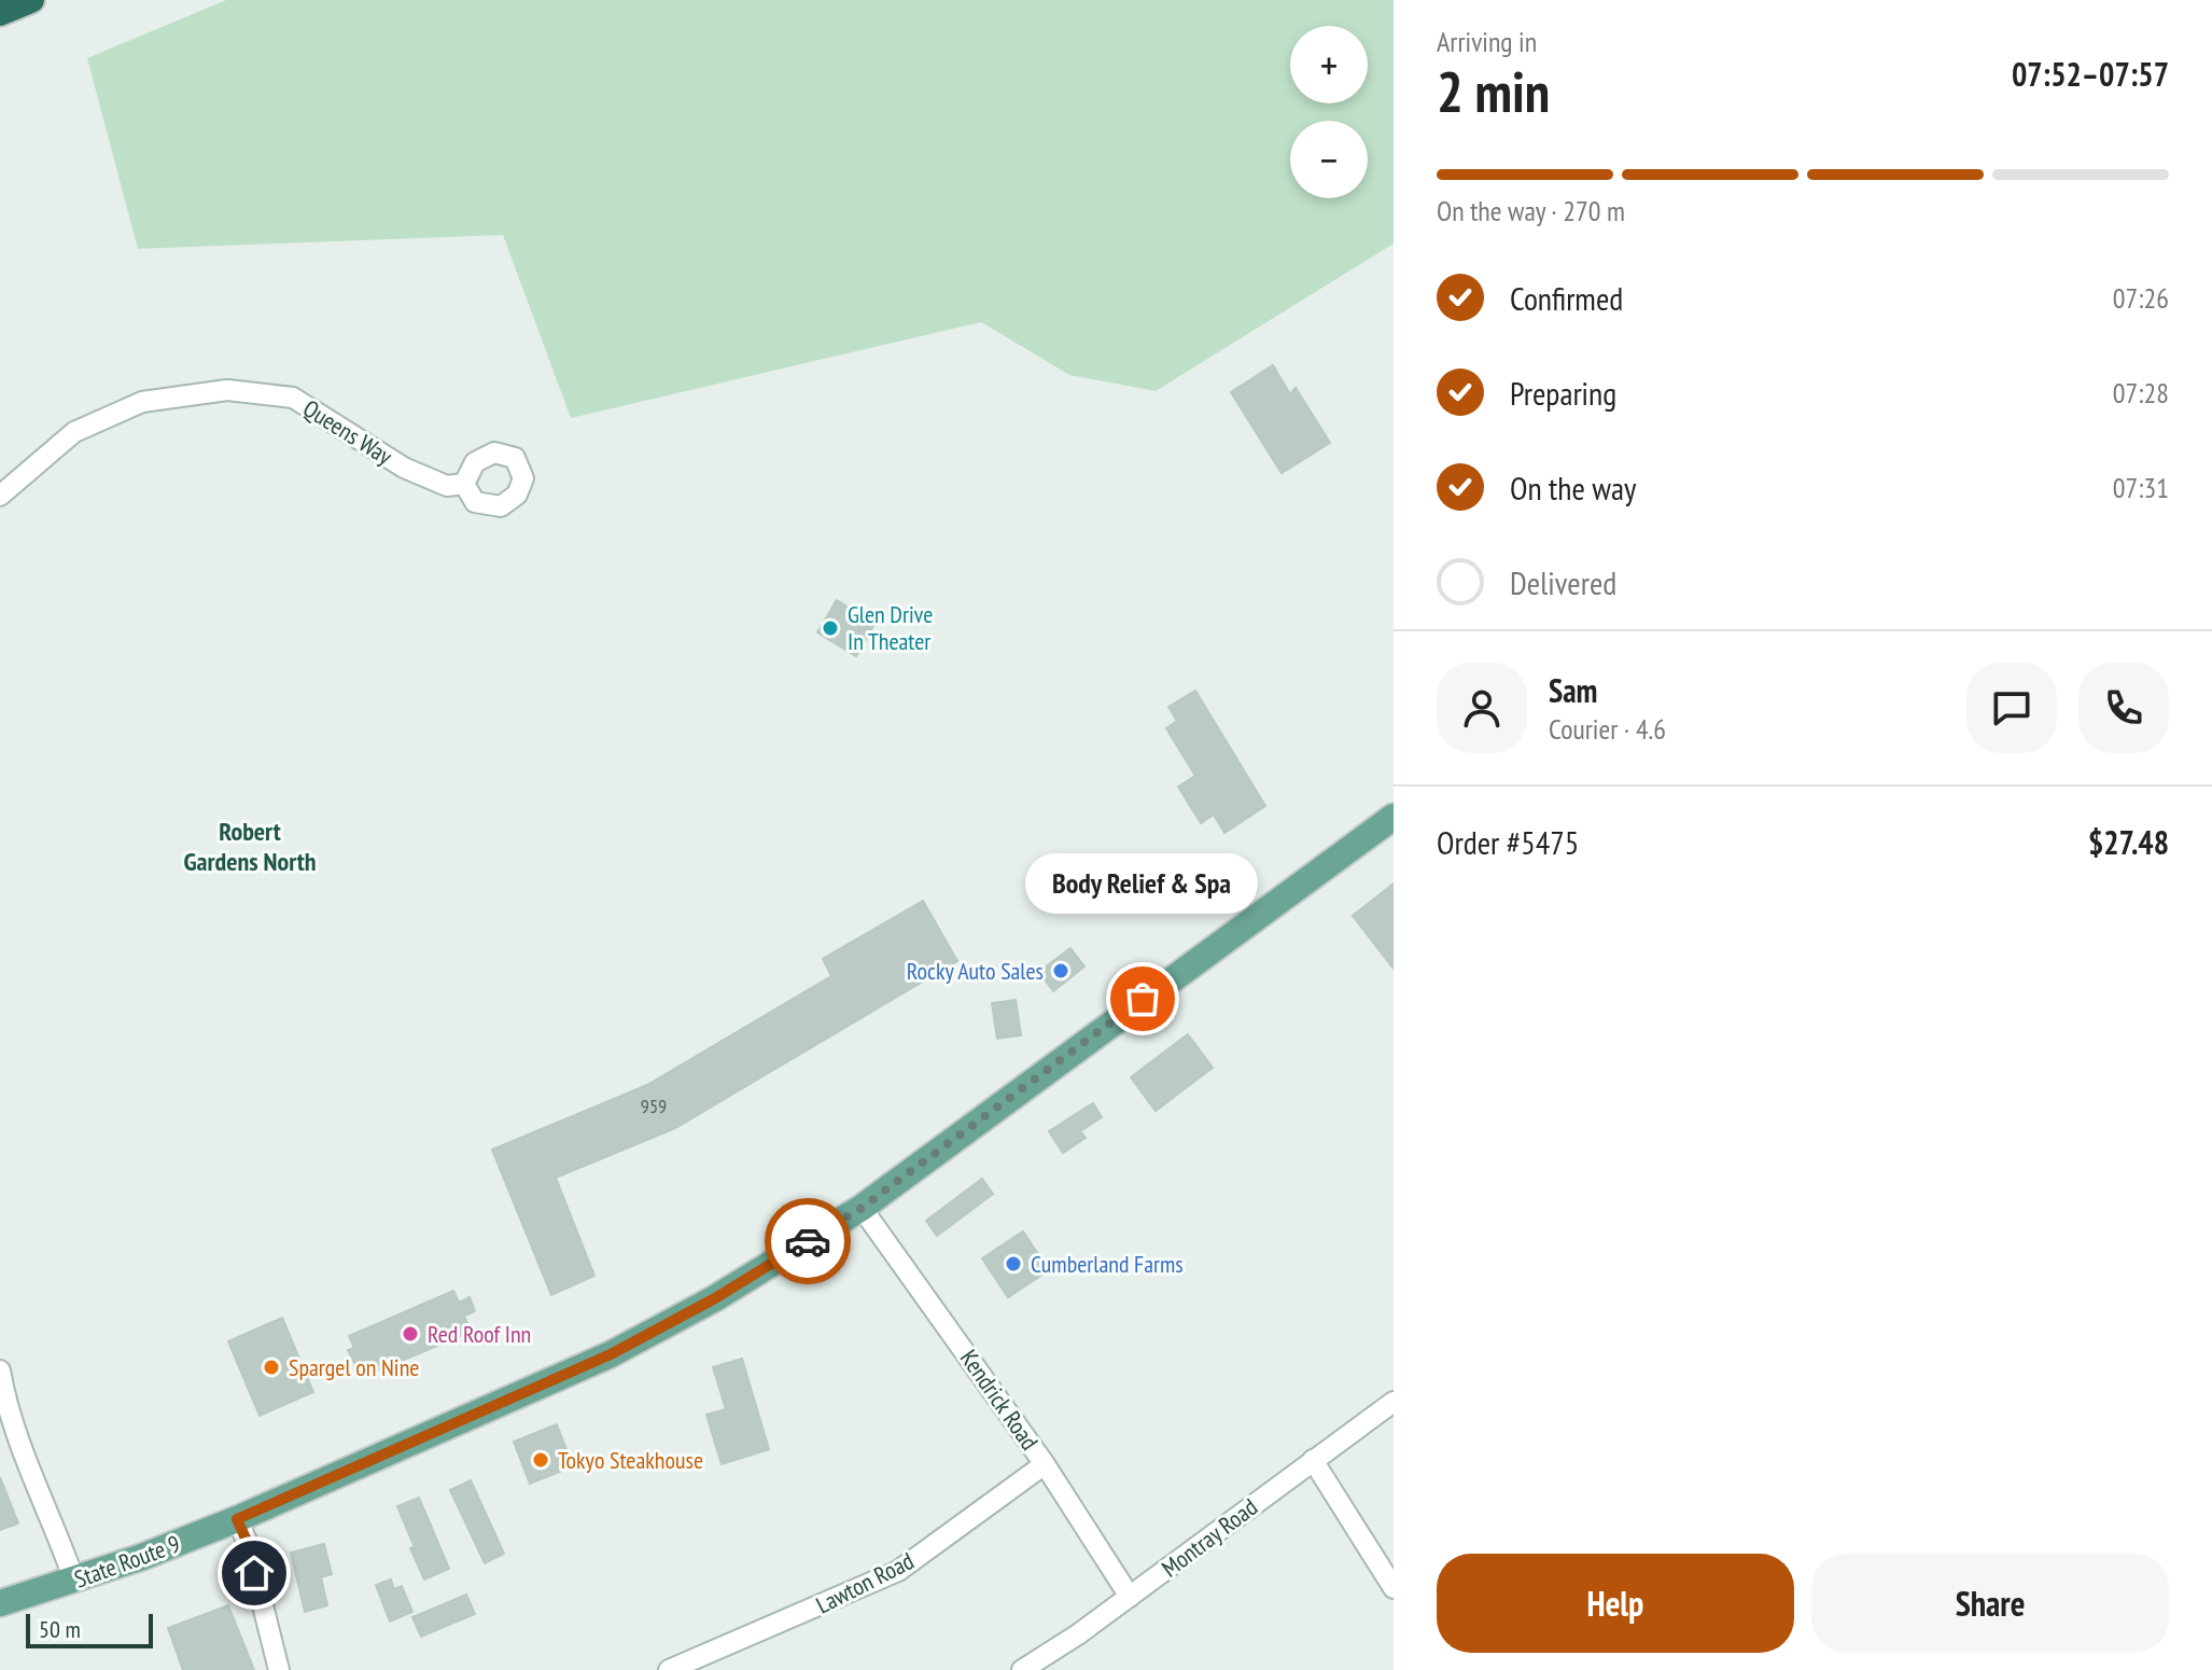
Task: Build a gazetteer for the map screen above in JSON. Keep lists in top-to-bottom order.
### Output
{
  "streets": {
    "main road": ["State Route 9"],
    "street": [
      "Queens Way",
      "Kendrick Road",
      "Montray Road",
      "Lawton Road"
    ]
  },
  "crossings": [
    ["Kendrick Road", "Montray Road"],
    ["Kendrick Road", "State Route 9"],
    ["Kendrick Road", "Lawton Road"]
  ],
  "districts": ["Robert Gardens North"],
  "places": [
    "Glen Drive In Theater",
    "Rocky Auto Sales",
    "Body Relief & Spa",
    "Cumberland Farms",
    "Red Roof Inn",
    "Spargel on Nine",
    "Tokyo Steakhouse"
  ],
  "house_numbers": ["959"],
  "scale_bar": "50 m",
  "page": {
    "heading": ["2 min", "Arriving in", "07:52–07:57"],
    "panel": [
      "Sam",
      "Courier · 4.6",
      "Order #5475",
      "$27.48"
    ],
    "map_buttons": ["+", "−"],
    "bar": "On the way · 270 m",
    "list": [
      ["Confirmed", "07:26"],
      ["Preparing", "07:28"],
      ["On the way", "07:31"],
      "Delivered"
    ],
    "bubble": "Body Relief & Spa",
    "buttons": ["Help", "Share"],
    "scale": "50 m"
  }
}
